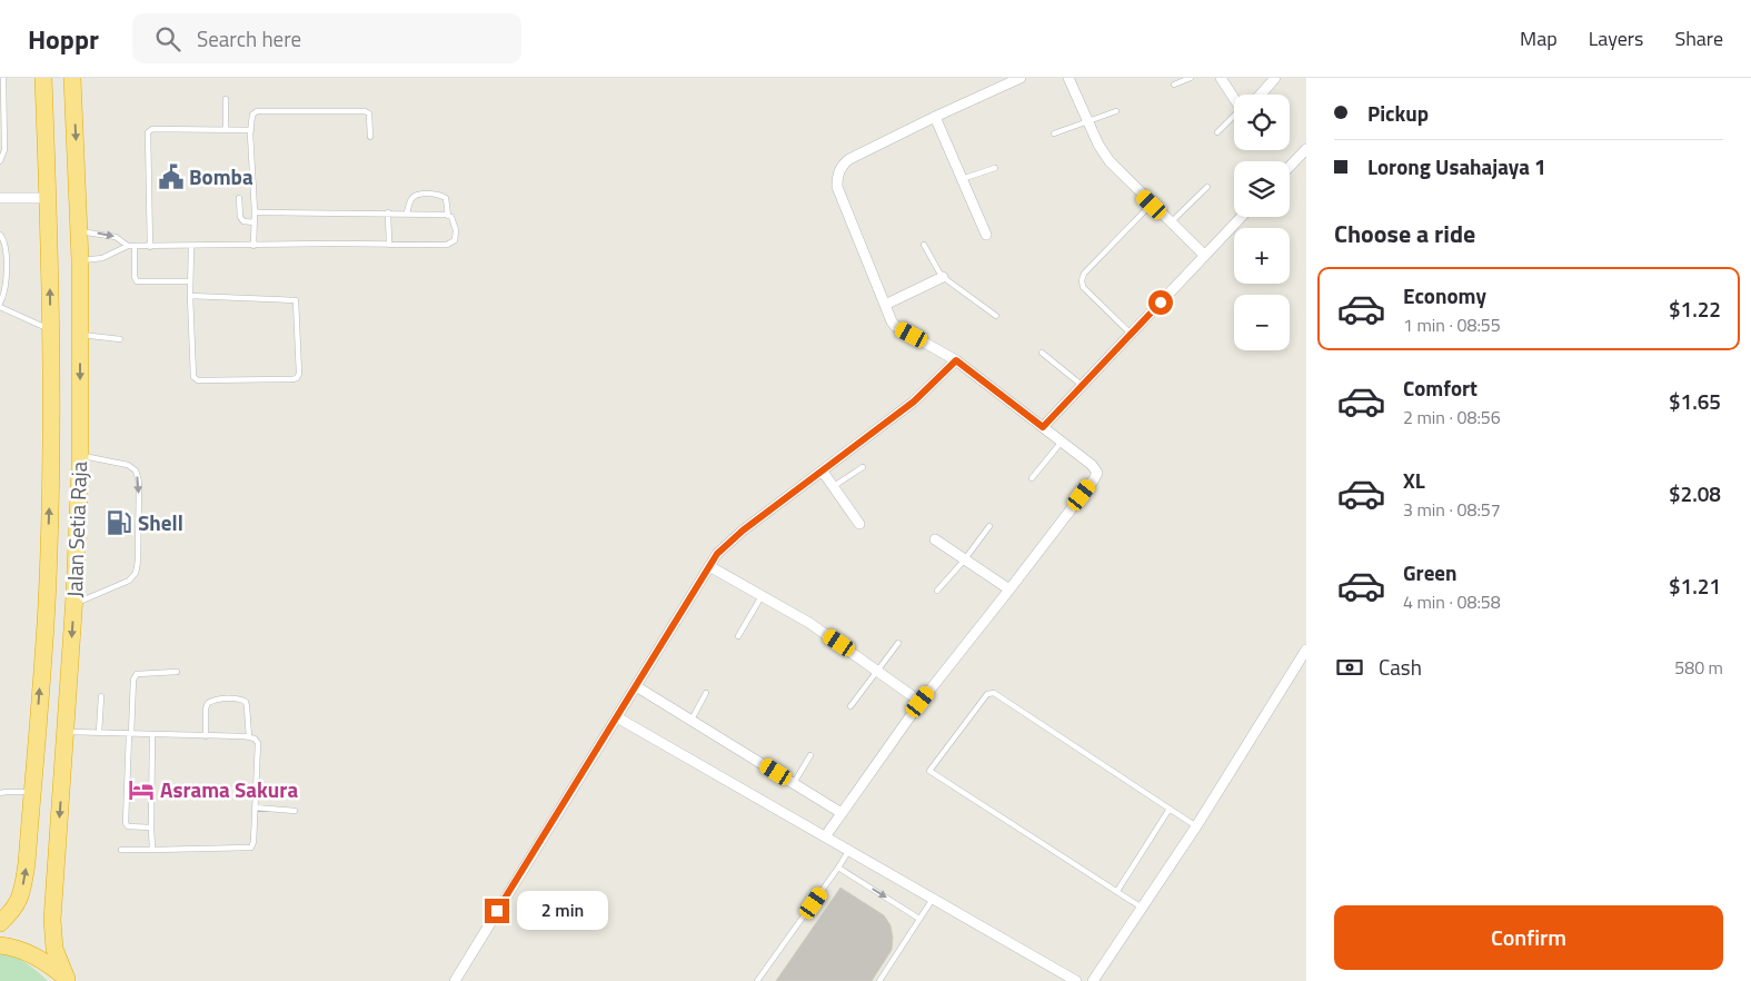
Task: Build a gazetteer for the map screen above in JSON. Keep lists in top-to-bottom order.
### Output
{
  "streets": {
    "highway": ["Jalan Setia Raja"]
  },
  "places": {
    "public building": ["Bomba"],
    "fuel station": ["Shell"],
    "hotel": ["Asrama Sakura"]
  },
  "page": {
    "header": "Hoppr",
    "search": "Search here",
    "nav": ["Map", "Layers", "Share"],
    "banner": ["Pickup", "Lorong Usahajaya 1"],
    "map_buttons": ["+", "−"],
    "heading": "Choose a ride",
    "list": [
      {
        "name": "Economy",
        "note": "1 min · 08:55",
        "value": "$1.22"
      },
      {
        "name": "Comfort",
        "note": "2 min · 08:56",
        "value": "$1.65"
      },
      {
        "name": "XL",
        "note": "3 min · 08:57",
        "value": "$2.08"
      },
      {
        "name": "Green",
        "note": "4 min · 08:58",
        "value": "$1.21"
      }
    ],
    "pay": ["Cash", "580 m"],
    "bubble": "2 min",
    "buttons": "Confirm"
  }
}
